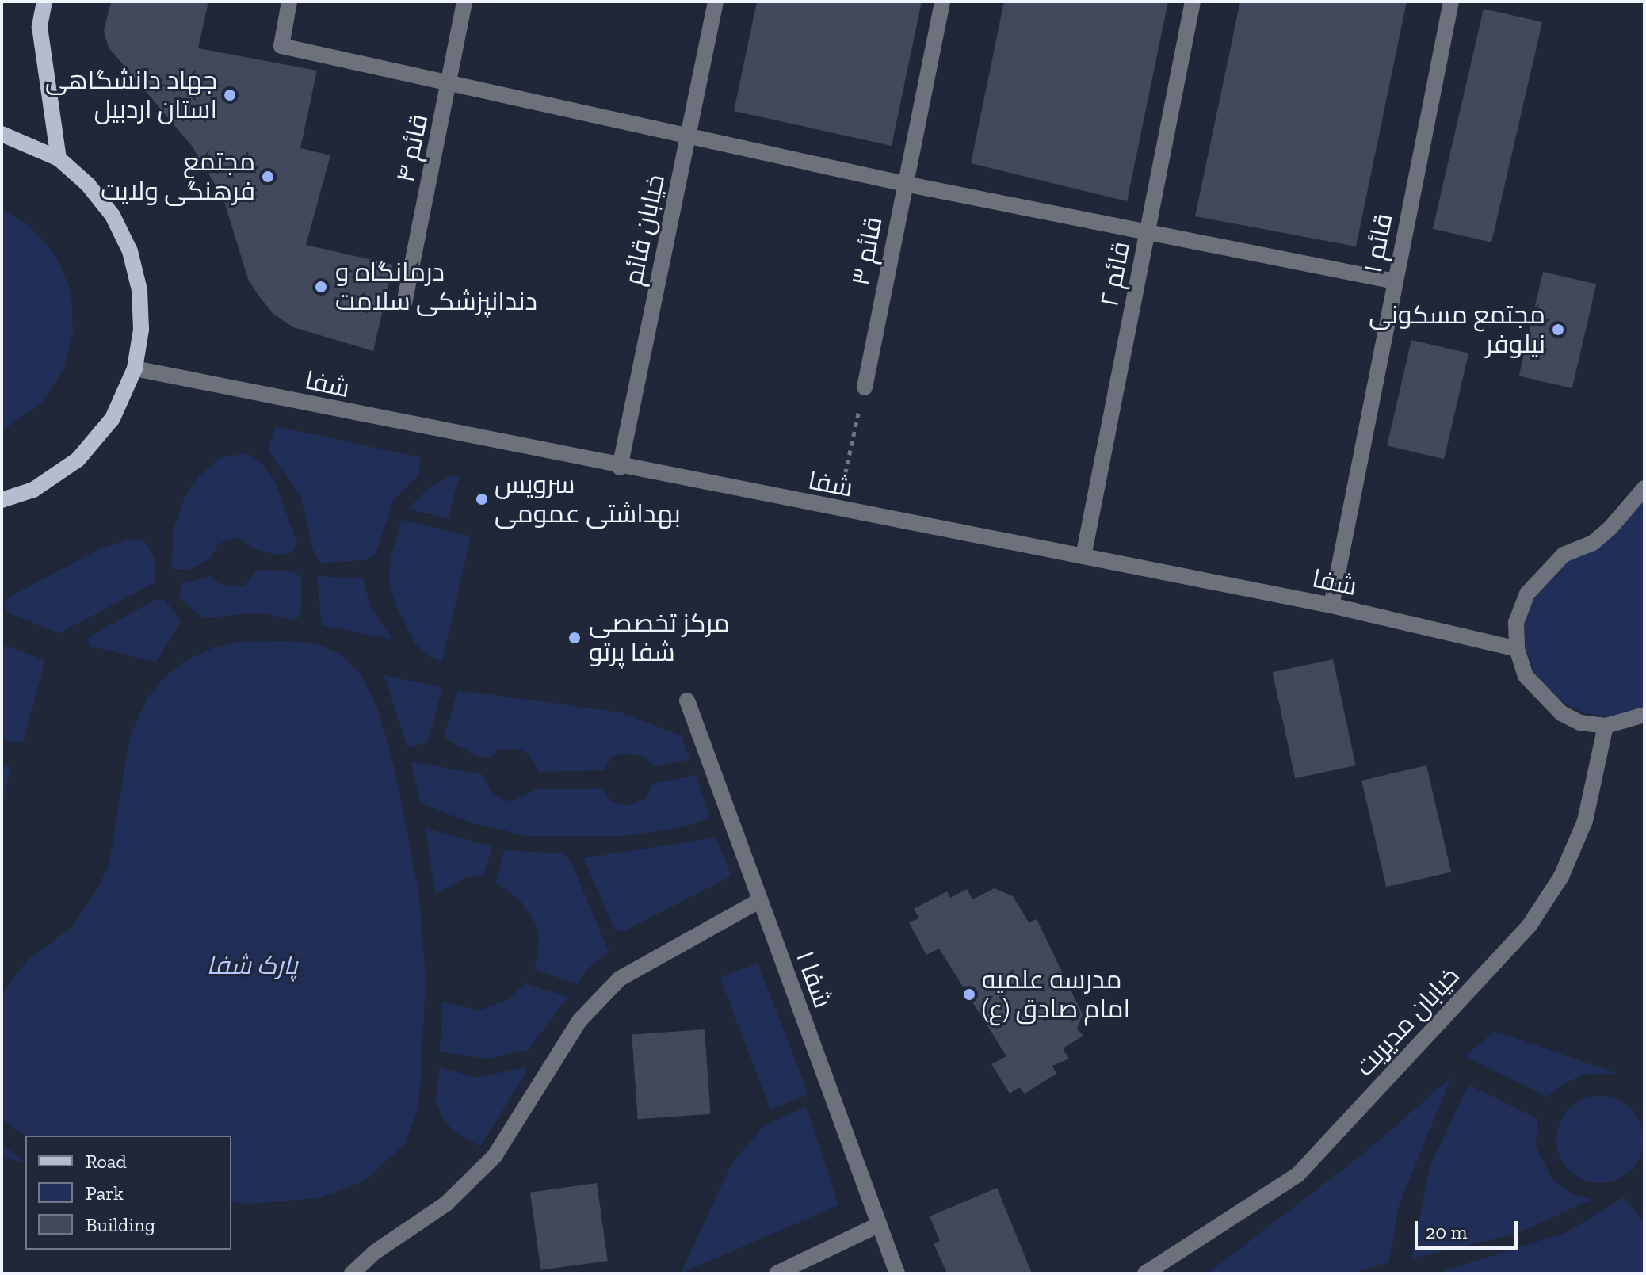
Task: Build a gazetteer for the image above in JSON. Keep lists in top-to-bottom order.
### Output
{
  "streets": {
    "street": [
      "قائم ۴",
      "خیابان قائم",
      "قائم ۱",
      "قائم ۳",
      "قائم ۲",
      "شفا",
      "شفا ۱",
      "خیابان مدیریت"
    ]
  },
  "crossings": [
    ["خیابان قائم", "شفا"],
    ["قائم ۱", "شفا"],
    ["قائم ۲", "شفا"]
  ],
  "parks": ["پارک شفا"],
  "places": [
    "جهاد دانشگاهی استان اردبیل",
    "مجتمع فرهنگی ولایت",
    "درمانگاه و دندانپزشکی سلامت",
    "مجتمع مسکونی نیلوفر",
    "سرویس بهداشتی عمومی",
    "مرکز تخصصی شفا پرتو",
    "مدرسه علمیه امام صادق (ع)"
  ],
  "legend": ["Road", "Park", "Building"],
  "scale_bar": "20 m"
}
